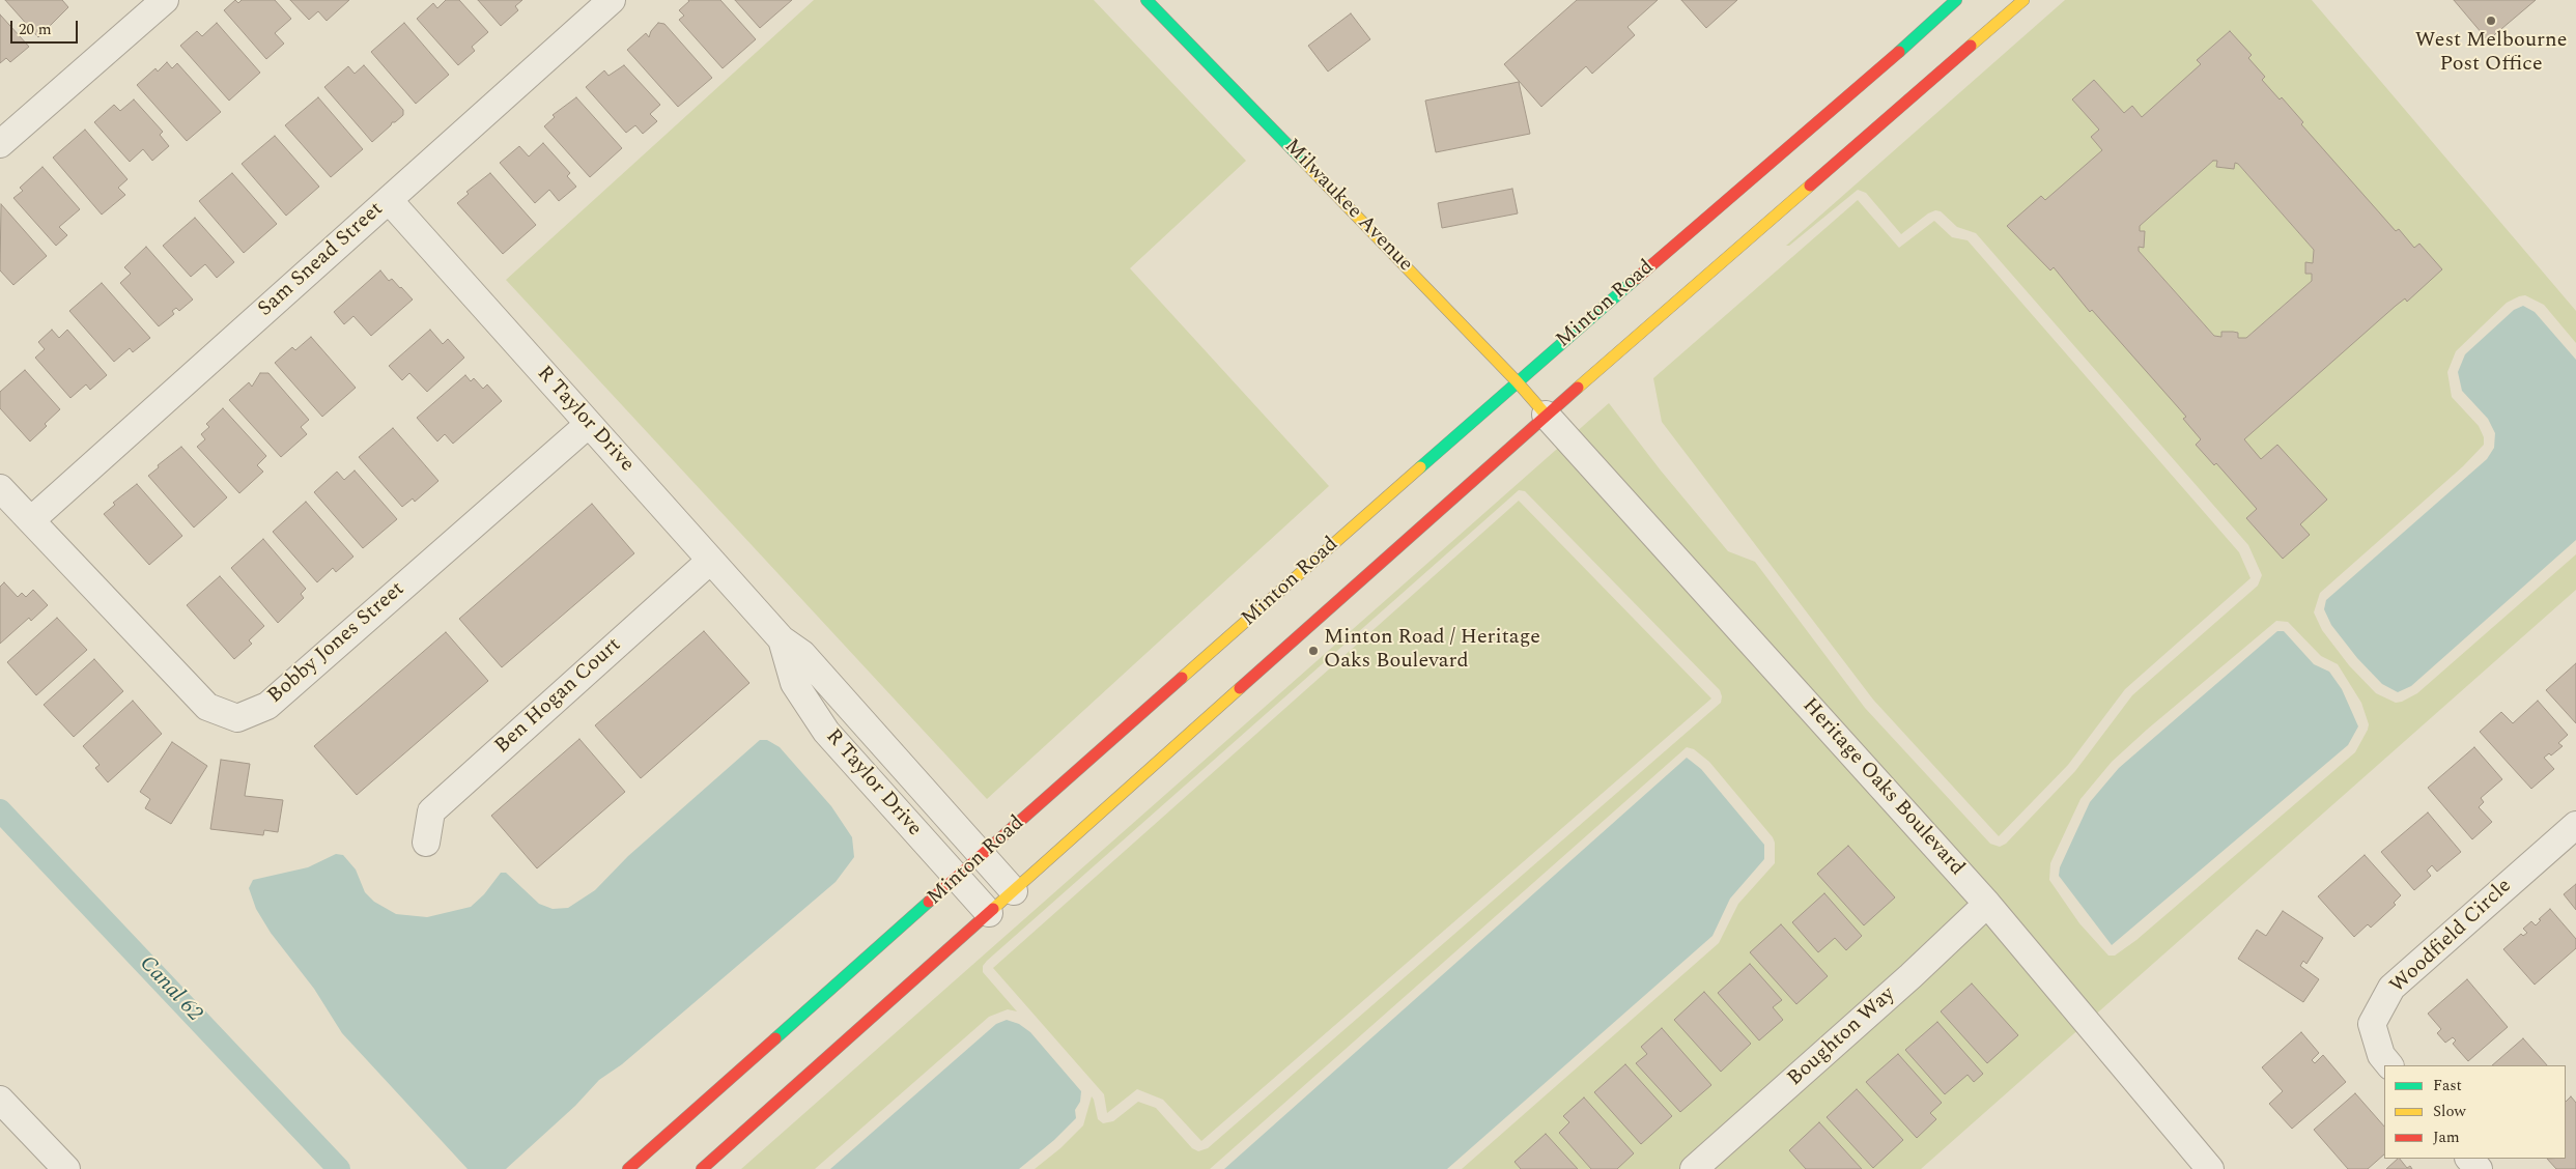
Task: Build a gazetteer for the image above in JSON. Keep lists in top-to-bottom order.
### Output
{
  "streets": {
    "main road": ["Milwaukee Avenue", "Minton Road"],
    "street": [
      "Sam Snead Street",
      "R Taylor Drive",
      "Bobby Jones Street",
      "Ben Hogan Court",
      "Heritage Oaks Boulevard",
      "Woodfield Circle",
      "Boughton Way"
    ]
  },
  "crossings": [
    ["Milwaukee Avenue", "Minton Road"],
    ["Milwaukee Avenue", "Heritage Oaks Boulevard"],
    ["Sam Snead Street", "R Taylor Drive"],
    ["Sam Snead Street", "Bobby Jones Street"],
    ["Minton Road", "R Taylor Drive"],
    ["R Taylor Drive", "Bobby Jones Street"],
    ["R Taylor Drive", "Ben Hogan Court"],
    ["Heritage Oaks Boulevard", "Boughton Way"]
  ],
  "water": ["Canal 62"],
  "places": ["West Melbourne Post Office", "Minton Road / Heritage Oaks Boulevard"],
  "legend": ["Fast", "Slow", "Jam"],
  "scale_bar": "20 m"
}
